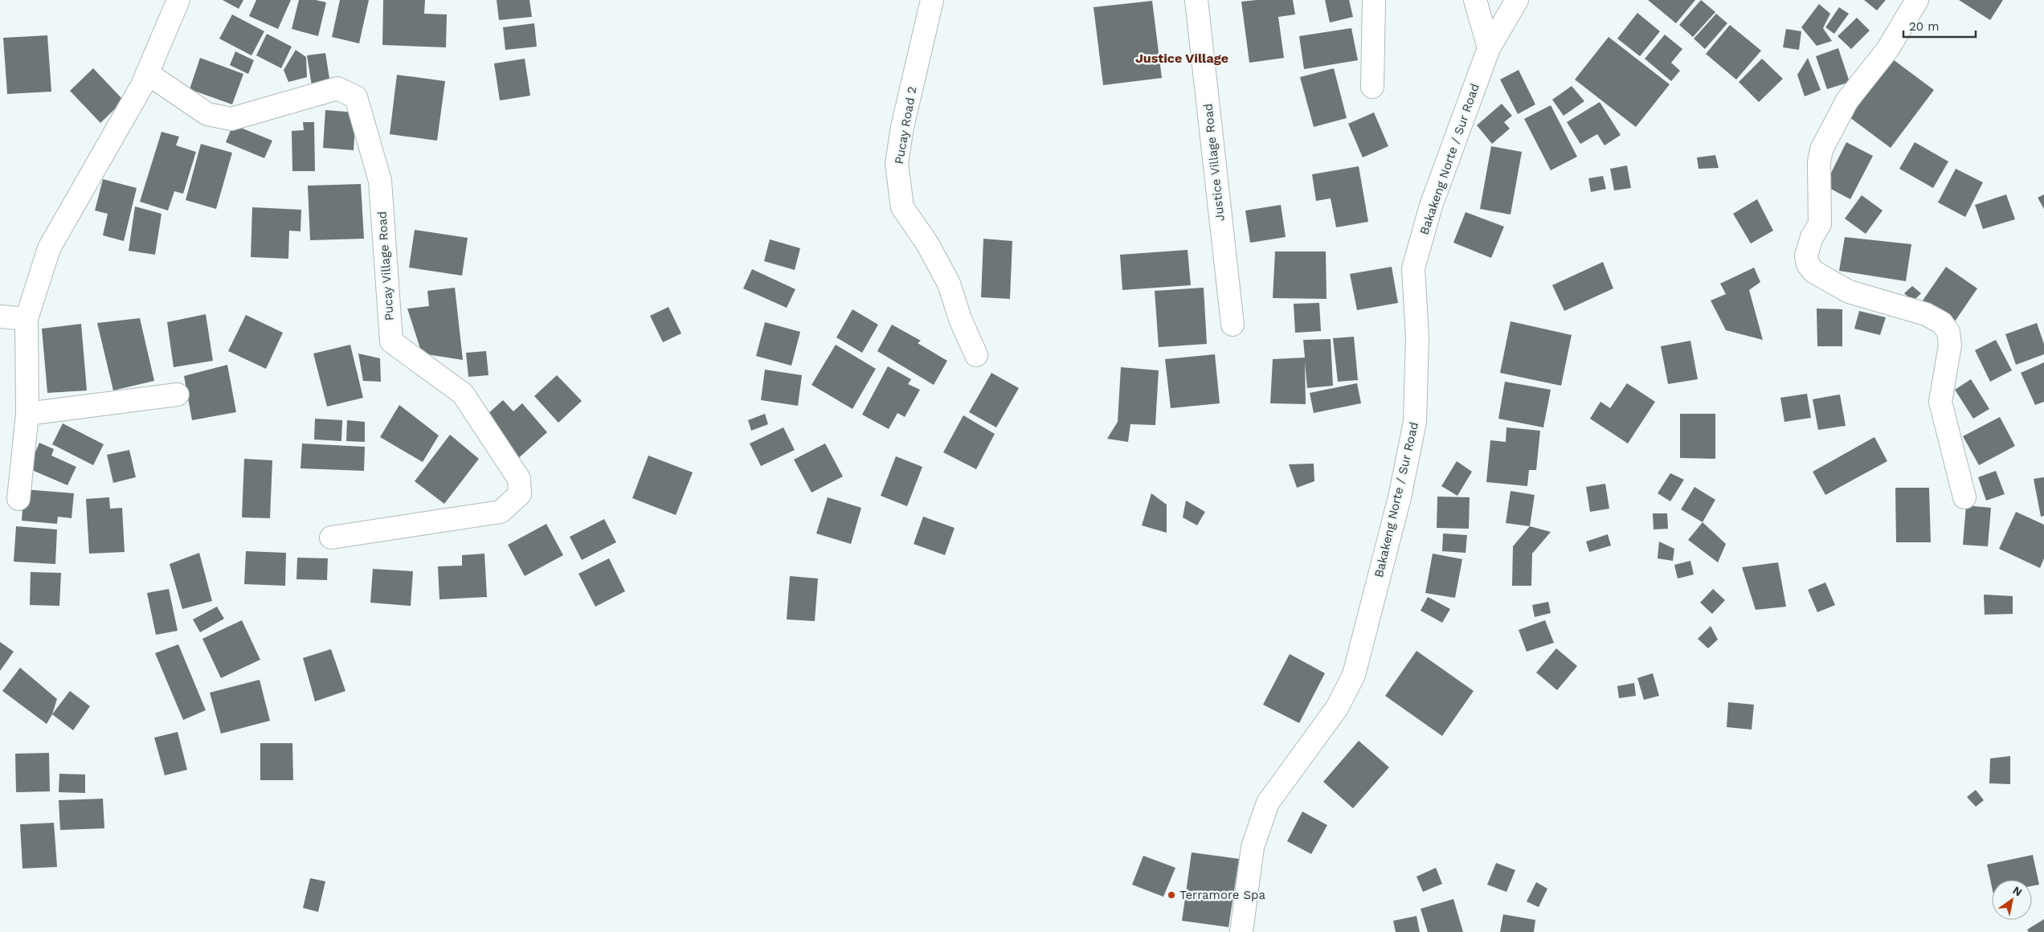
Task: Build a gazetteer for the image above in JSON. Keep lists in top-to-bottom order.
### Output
{
  "streets": {
    "street": [
      "Pucay Road 2",
      "Bakakeng Norte / Sur Road",
      "Justice Village Road",
      "Pucay Village Road"
    ]
  },
  "districts": ["Justice Village"],
  "places": ["Terramore Spa"],
  "scale_bar": "20 m",
  "north": "top right"
}
